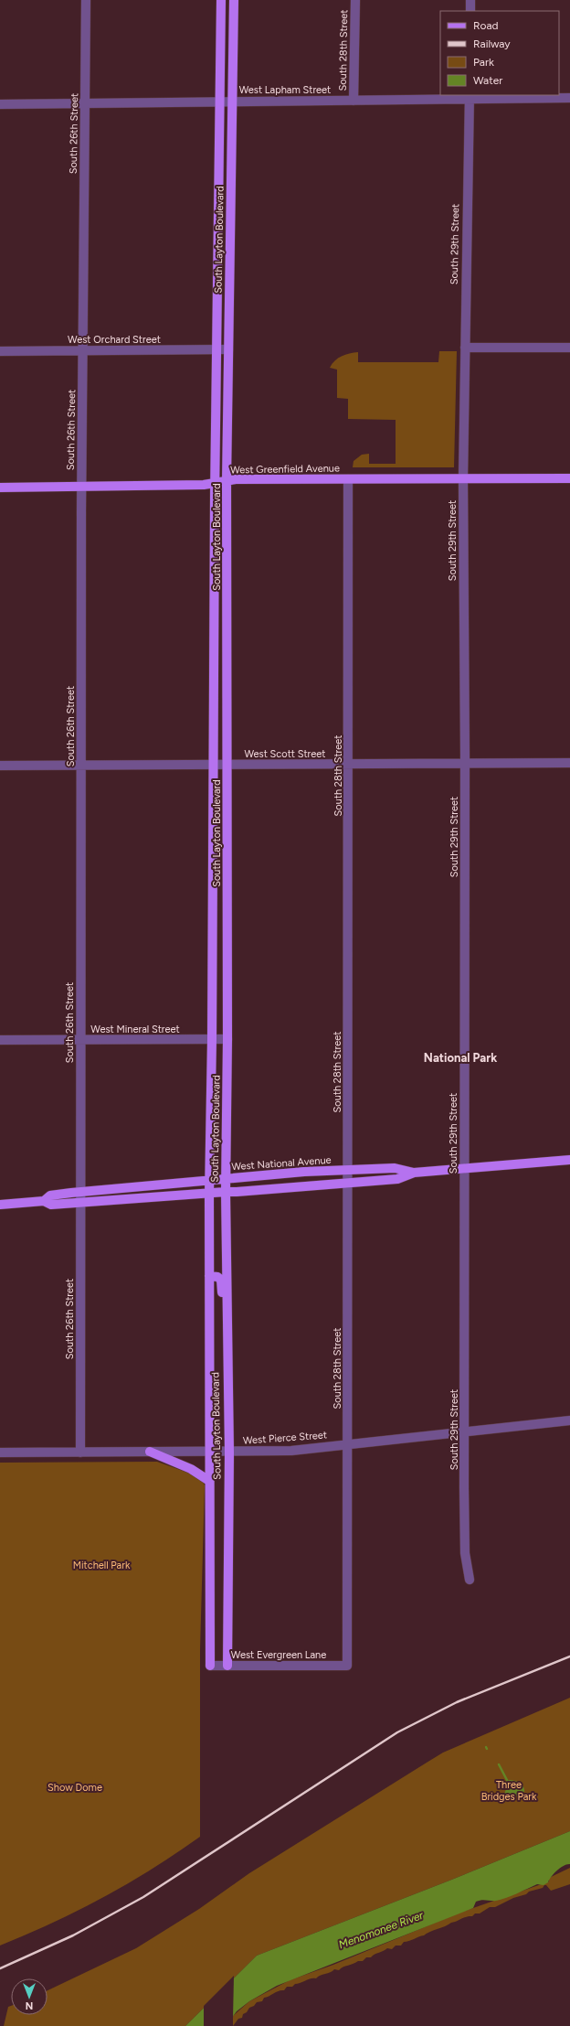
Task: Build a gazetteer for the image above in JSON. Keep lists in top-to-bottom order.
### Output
{
  "streets": {
    "main road": ["South Layton Boulevard", "West Greenfield Avenue", "West National Avenue"],
    "street": [
      "South 28th Street",
      "West Lapham Street",
      "South 26th Street",
      "South 29th Street",
      "West Orchard Street",
      "West Scott Street",
      "West Mineral Street",
      "West Pierce Street",
      "West Evergreen Lane"
    ]
  },
  "crossings": [
    ["South 28th Street", "West Lapham Street"],
    ["South 28th Street", "West Greenfield Avenue"],
    ["South 28th Street", "West Scott Street"],
    ["South 28th Street", "West National Avenue"],
    ["South 28th Street", "West Pierce Street"],
    ["South 28th Street", "West Evergreen Lane"],
    ["West Lapham Street", "South 26th Street"],
    ["West Lapham Street", "South Layton Boulevard"],
    ["West Lapham Street", "South 29th Street"],
    ["South 26th Street", "West Orchard Street"],
    ["South 26th Street", "West Greenfield Avenue"],
    ["South 26th Street", "West Scott Street"],
    ["South 26th Street", "West Mineral Street"],
    ["South 26th Street", "West National Avenue"],
    ["South 26th Street", "West Pierce Street"],
    ["South Layton Boulevard", "West Orchard Street"],
    ["South Layton Boulevard", "West Greenfield Avenue"],
    ["South Layton Boulevard", "West Scott Street"],
    ["South Layton Boulevard", "West Mineral Street"],
    ["South Layton Boulevard", "West National Avenue"],
    ["South Layton Boulevard", "West Pierce Street"],
    ["South Layton Boulevard", "West Evergreen Lane"],
    ["South 29th Street", "West Greenfield Avenue"],
    ["South 29th Street", "West Scott Street"],
    ["South 29th Street", "West National Avenue"],
    ["South 29th Street", "West Pierce Street"]
  ],
  "districts": ["National Park"],
  "water": ["Menomonee River"],
  "parks": ["Mitchell Park", "Three Bridges Park", "Show Dome"],
  "legend": [
    "Road",
    "Railway",
    "Park",
    "Water"
  ],
  "north": "bottom"
}
